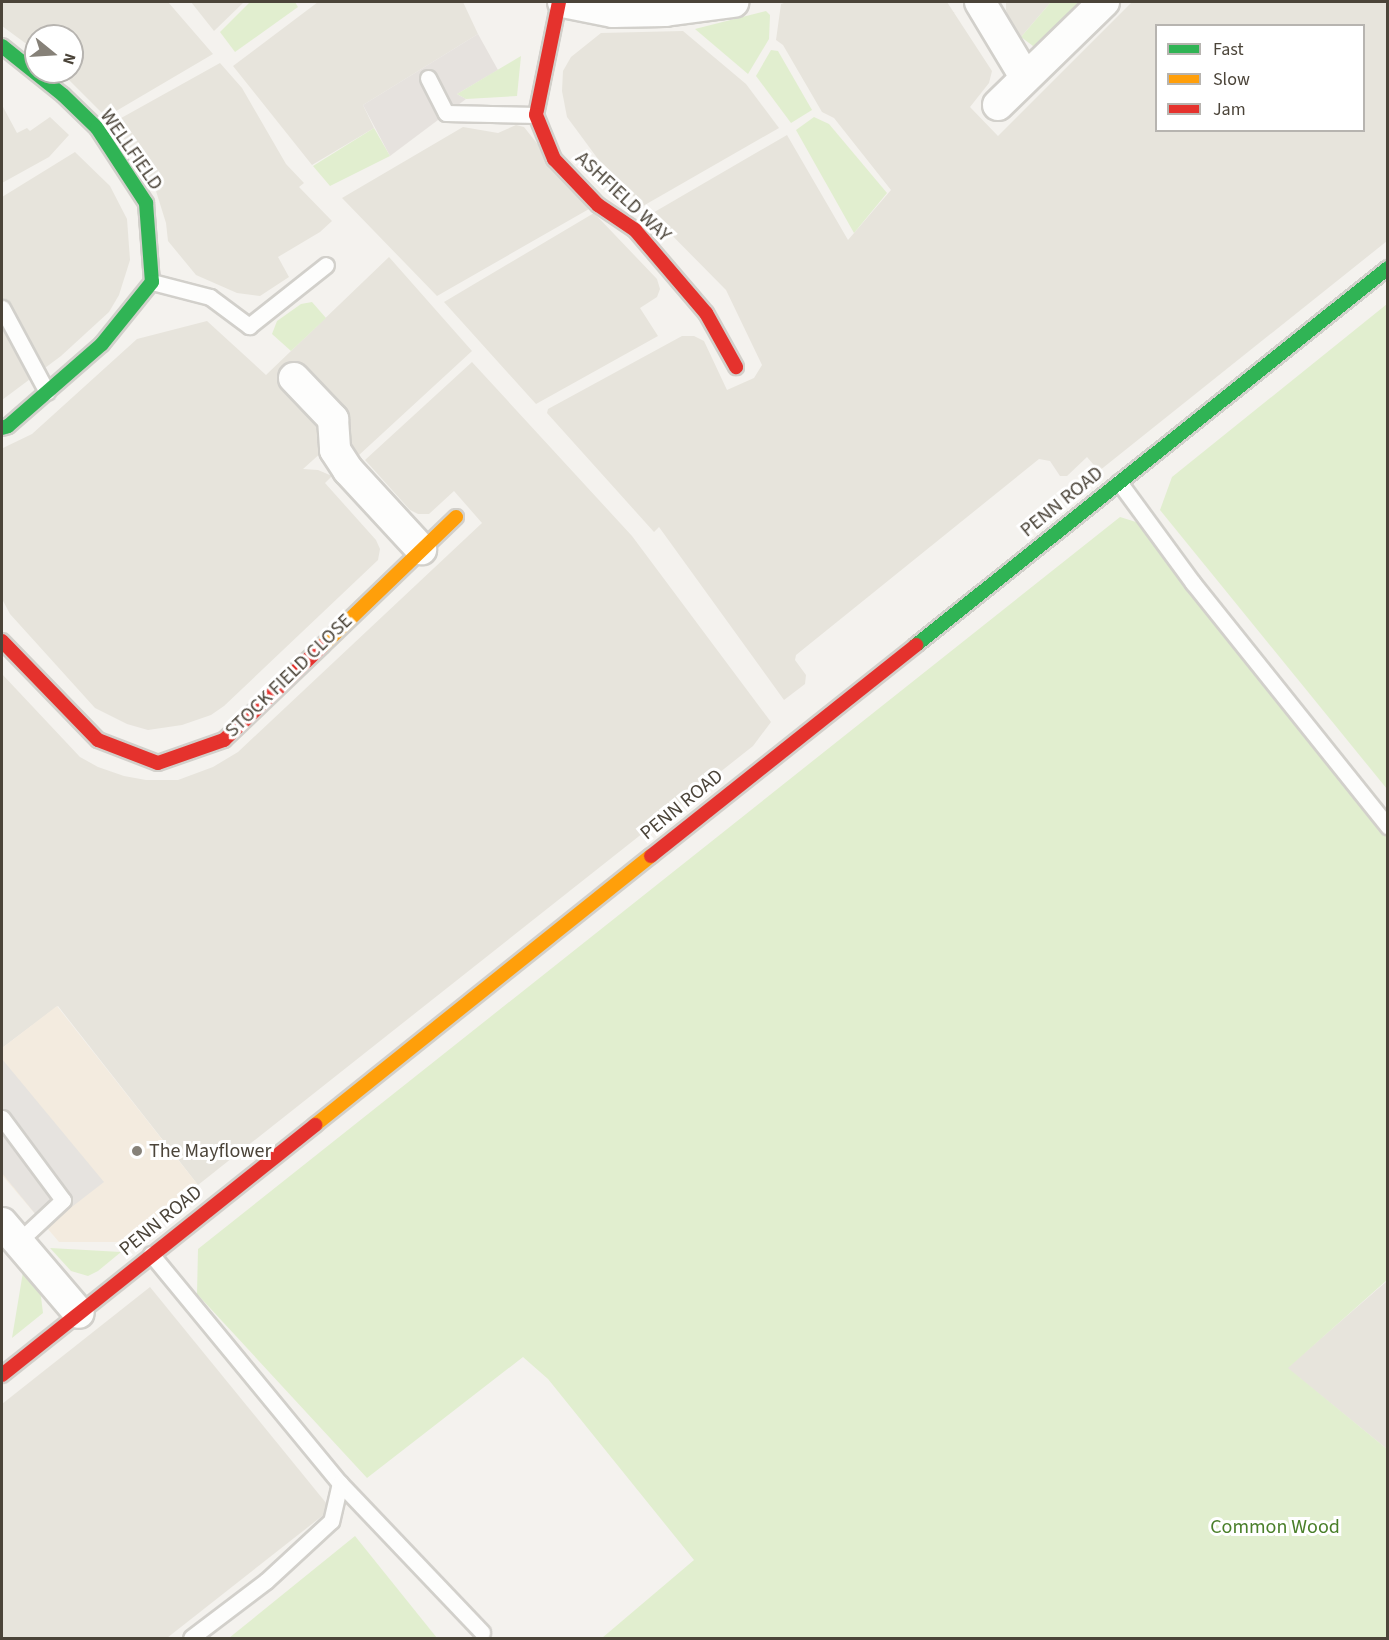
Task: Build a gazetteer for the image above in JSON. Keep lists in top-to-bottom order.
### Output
{
  "streets": {
    "main road": [
      "WELLFIELD",
      "ASHFIELD WAY",
      "PENN ROAD",
      "STOCK FIELD CLOSE"
    ]
  },
  "parks": ["Common Wood"],
  "places": ["The Mayflower"],
  "legend": ["Fast", "Slow", "Jam"],
  "north": "right"
}
